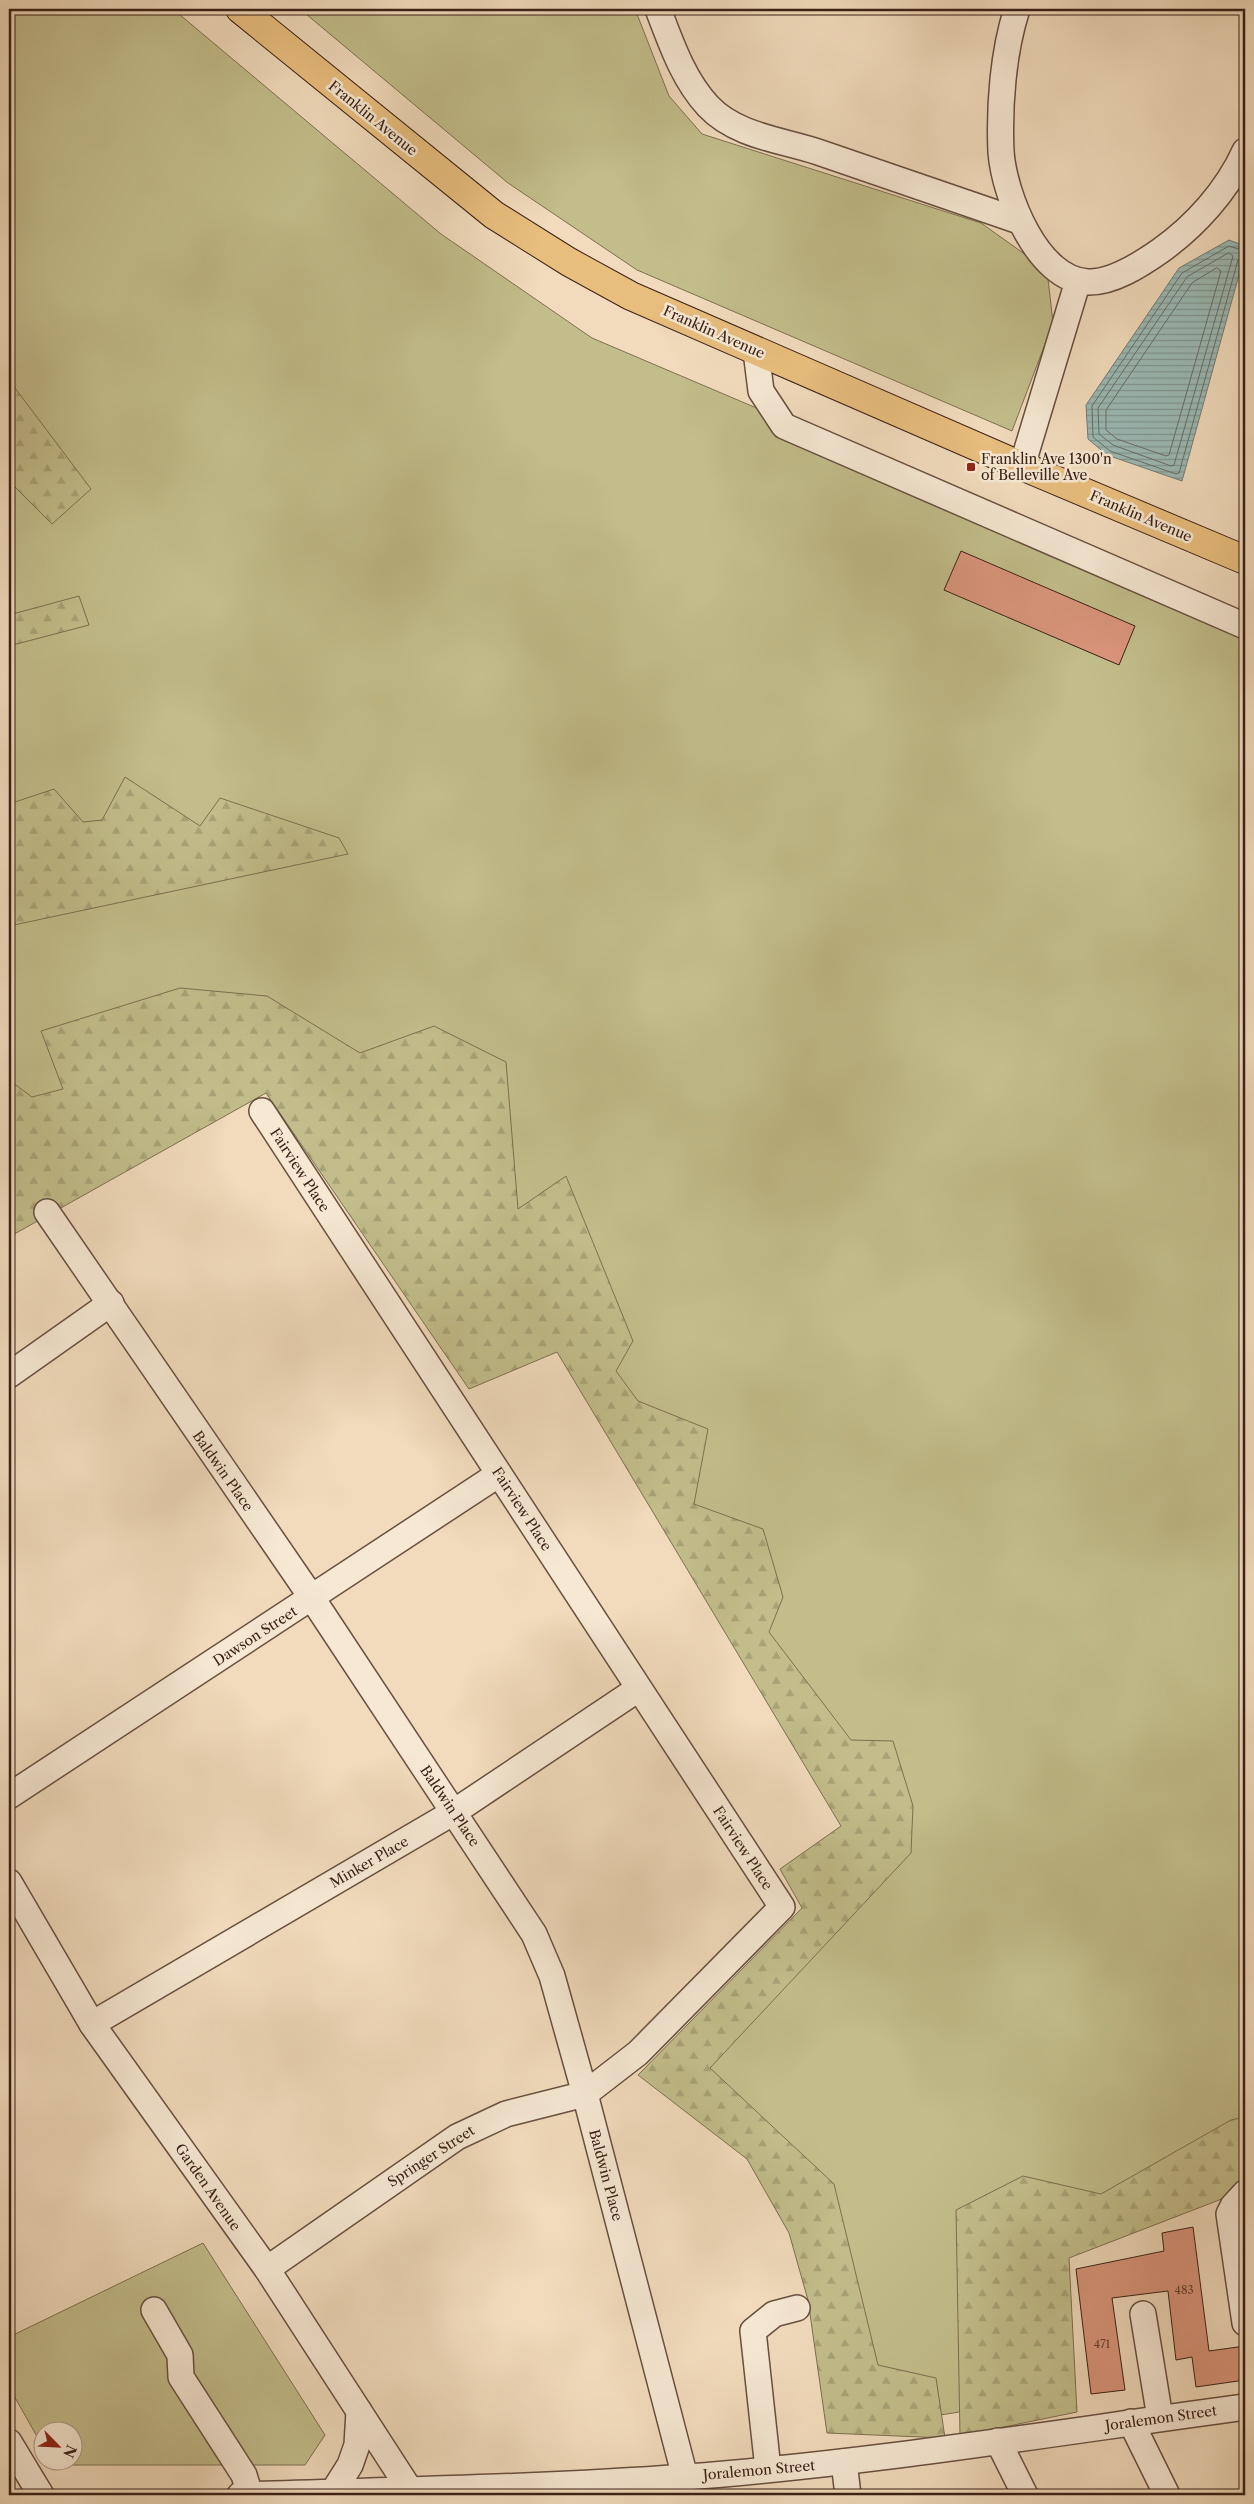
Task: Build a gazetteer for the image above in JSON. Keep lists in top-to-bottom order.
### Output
{
  "streets": {
    "main road": ["Franklin Avenue"],
    "street": [
      "Fairview Place",
      "Baldwin Place",
      "Dawson Street",
      "Minker Place",
      "Springer Street",
      "Garden Avenue",
      "Joralemon Street"
    ]
  },
  "crossings": [
    ["Fairview Place", "Dawson Street"],
    ["Fairview Place", "Minker Place"],
    ["Fairview Place", "Springer Street"],
    ["Baldwin Place", "Dawson Street"],
    ["Baldwin Place", "Minker Place"],
    ["Baldwin Place", "Springer Street"],
    ["Baldwin Place", "Joralemon Street"],
    ["Minker Place", "Garden Avenue"],
    ["Springer Street", "Garden Avenue"],
    ["Garden Avenue", "Joralemon Street"]
  ],
  "places": {
    "transit": ["Franklin Ave 1300'n of Belleville Ave"]
  },
  "house_numbers": ["483", "471"],
  "north": "bottom right"
}
